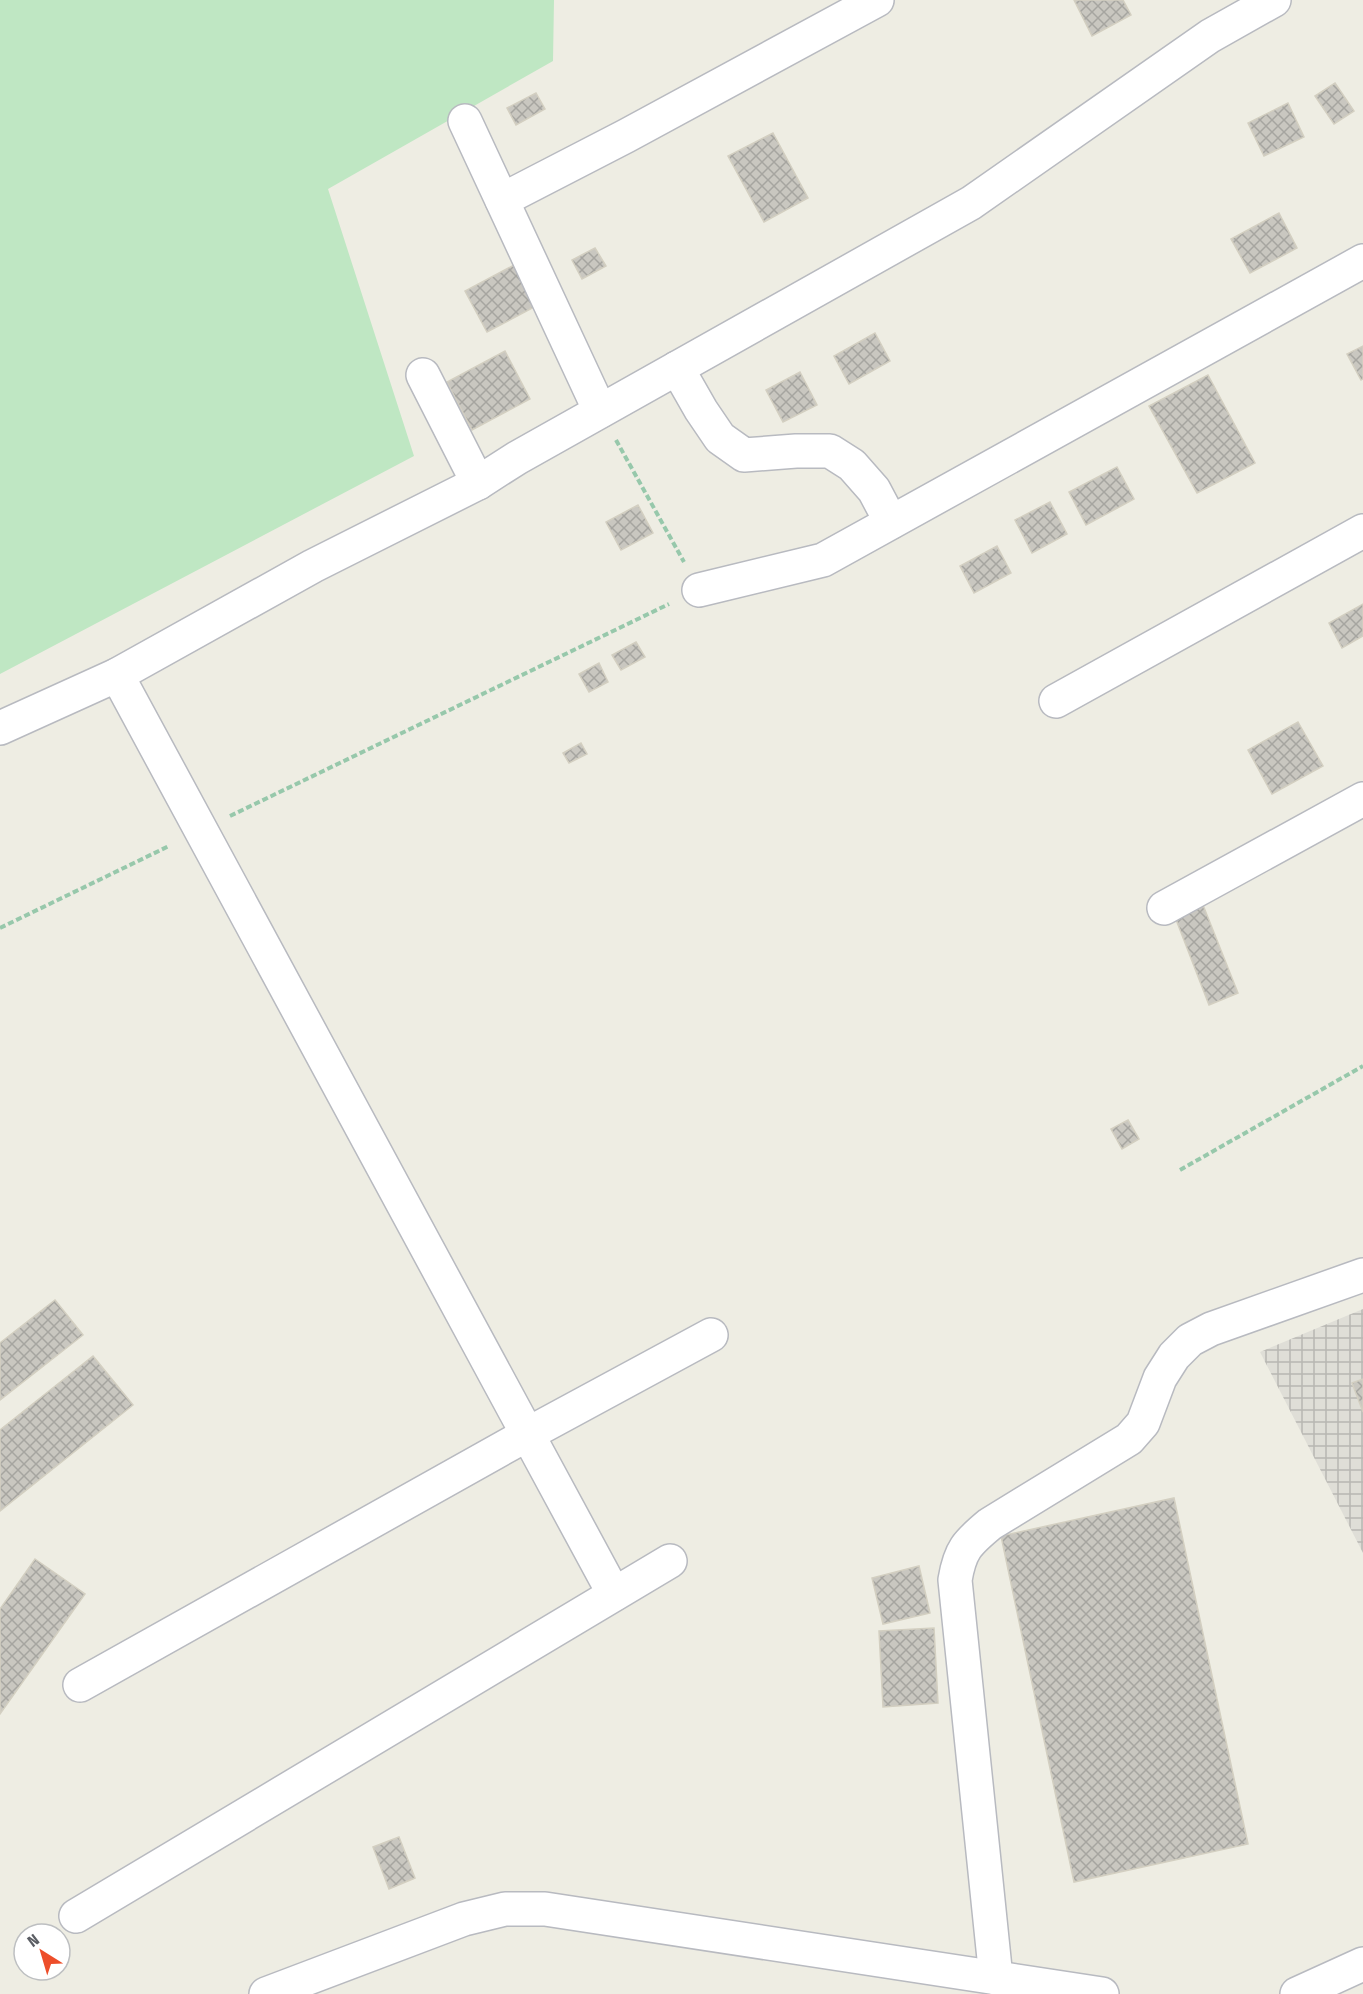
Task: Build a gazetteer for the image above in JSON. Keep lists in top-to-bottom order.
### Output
{
  "north": "top left"
}
